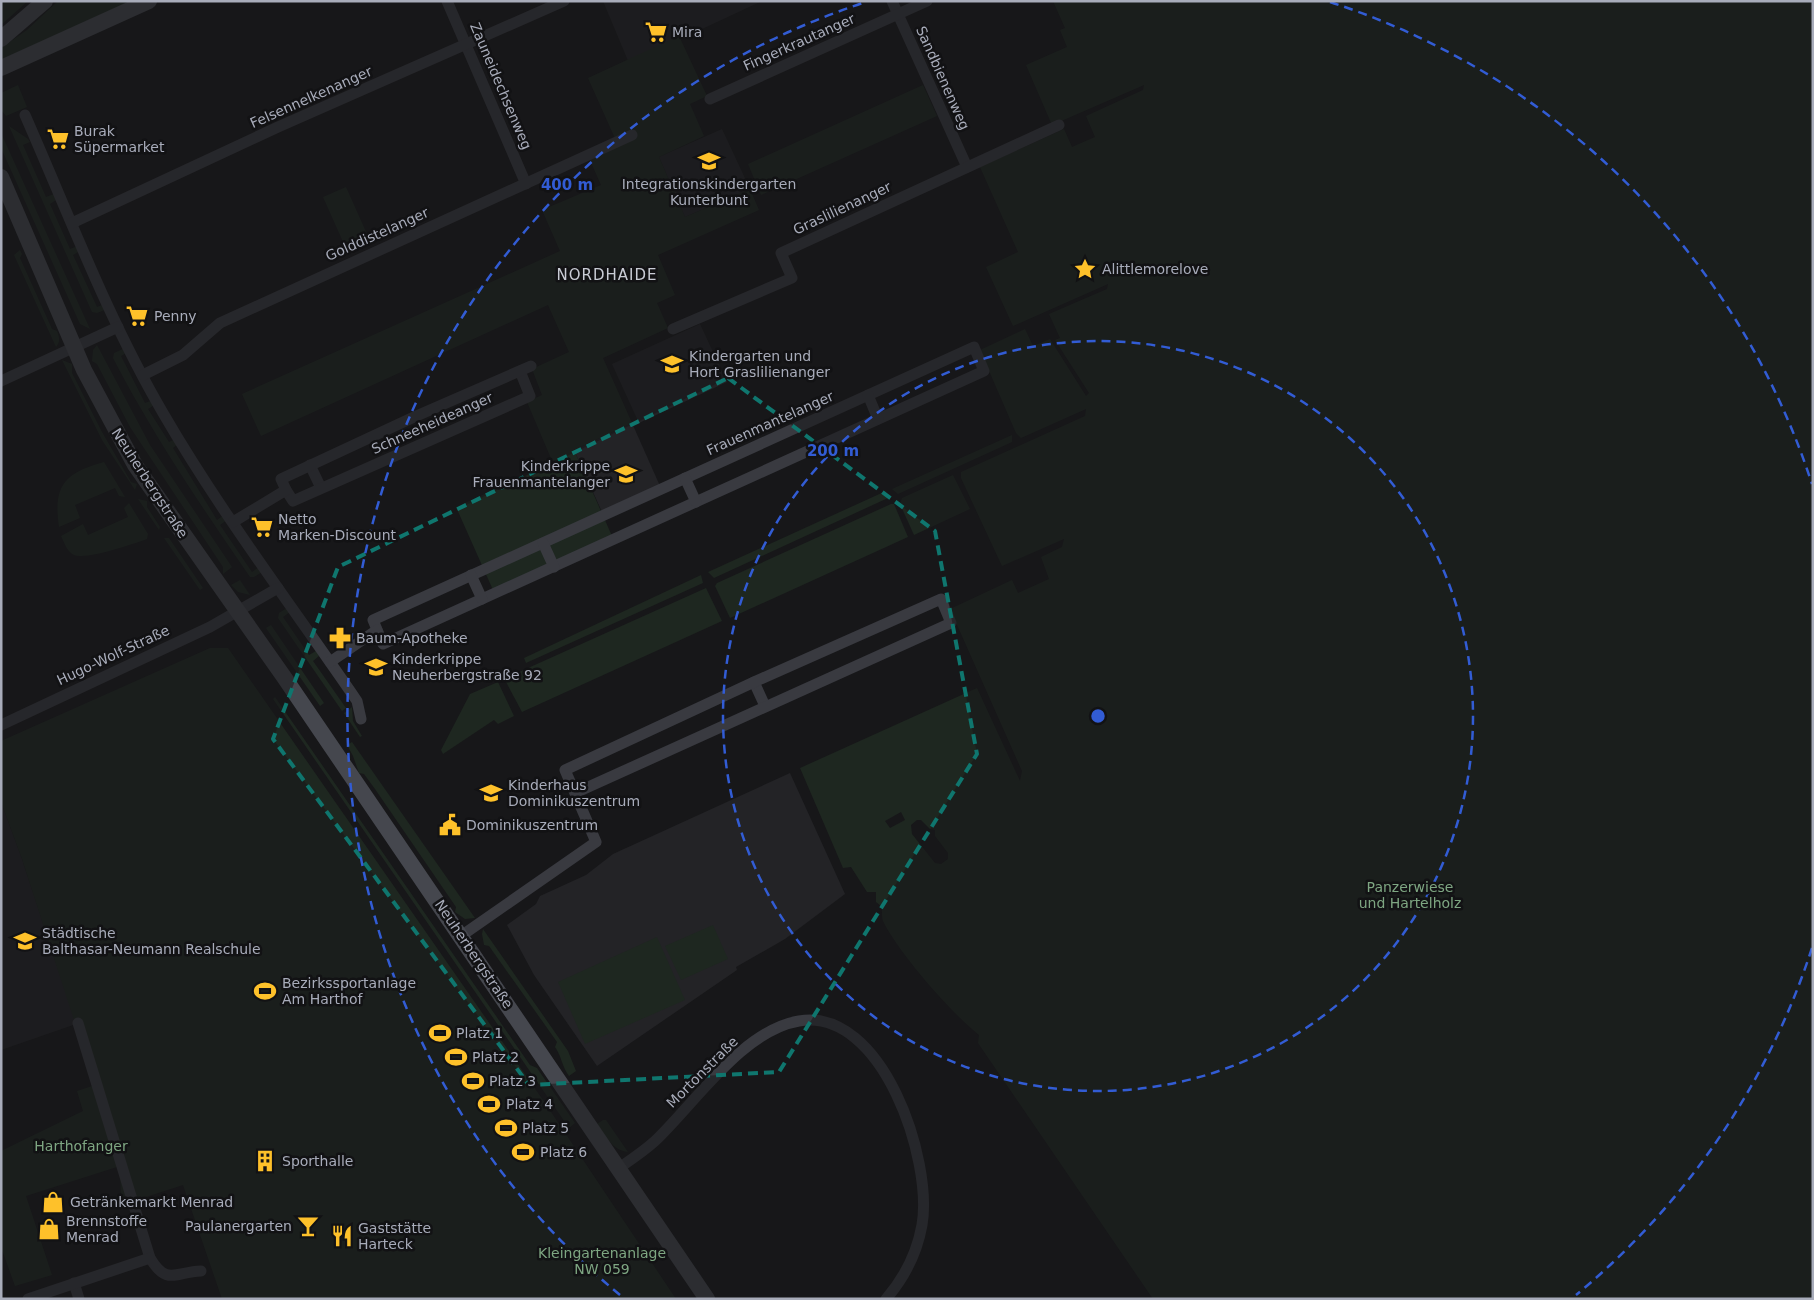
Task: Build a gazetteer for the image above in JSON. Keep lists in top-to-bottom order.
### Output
{
  "streets": {
    "main road": ["Neuherbergstraße"],
    "street": [
      "Fingerkrautanger",
      "Sandbienenweg",
      "Zauneidechsenweg",
      "Felsennelkenanger",
      "Graslilienanger",
      "Golddistelanger",
      "Schneeheideanger",
      "Frauenmantelanger",
      "Hugo-Wolf-Straße",
      "Mortonstraße"
    ]
  },
  "crossings": [
    ["Fingerkrautanger", "Sandbienenweg"],
    ["Sandbienenweg", "Graslilienanger"],
    ["Zauneidechsenweg", "Felsennelkenanger"],
    ["Zauneidechsenweg", "Golddistelanger"],
    ["Neuherbergstraße", "Hugo-Wolf-Straße"],
    ["Neuherbergstraße", "Mortonstraße"]
  ],
  "districts": ["NORDHAIDE"],
  "parks": ["Panzerwiese und Hartelholz", "Harthofanger", "Kleingartenanlage NW 059"],
  "places": {
    "supermarket": [
      "Mira",
      "Burak Süpermarket",
      "Penny",
      "Netto Marken-Discount"
    ],
    "school or university": [
      "Integrationskindergarten Kunterbunt",
      "Kindergarten und Hort Graslilienanger",
      "Kinderkrippe Frauenmantelanger",
      "Kinderkrippe Neuherbergstraße 92",
      "Kinderhaus Dominikuszentrum",
      "Städtische Balthasar-Neumann Realschule"
    ],
    "place": ["Alittlemorelove"],
    "pharmacy": ["Baum-Apotheke"],
    "public building": ["Dominikuszentrum"],
    "sports": [
      "Bezirkssportanlage Am Harthof",
      "Platz 1",
      "Platz 2",
      "Platz 3",
      "Platz 4",
      "Platz 5",
      "Platz 6"
    ],
    "building": ["Sporthalle"],
    "shop": ["Getränkemarkt Menrad", "Brennstoffe Menrad"],
    "bar": ["Paulanergarten"],
    "restaurant": ["Gaststätte Harteck"]
  },
  "rings": ["400 m", "200 m"]
}
